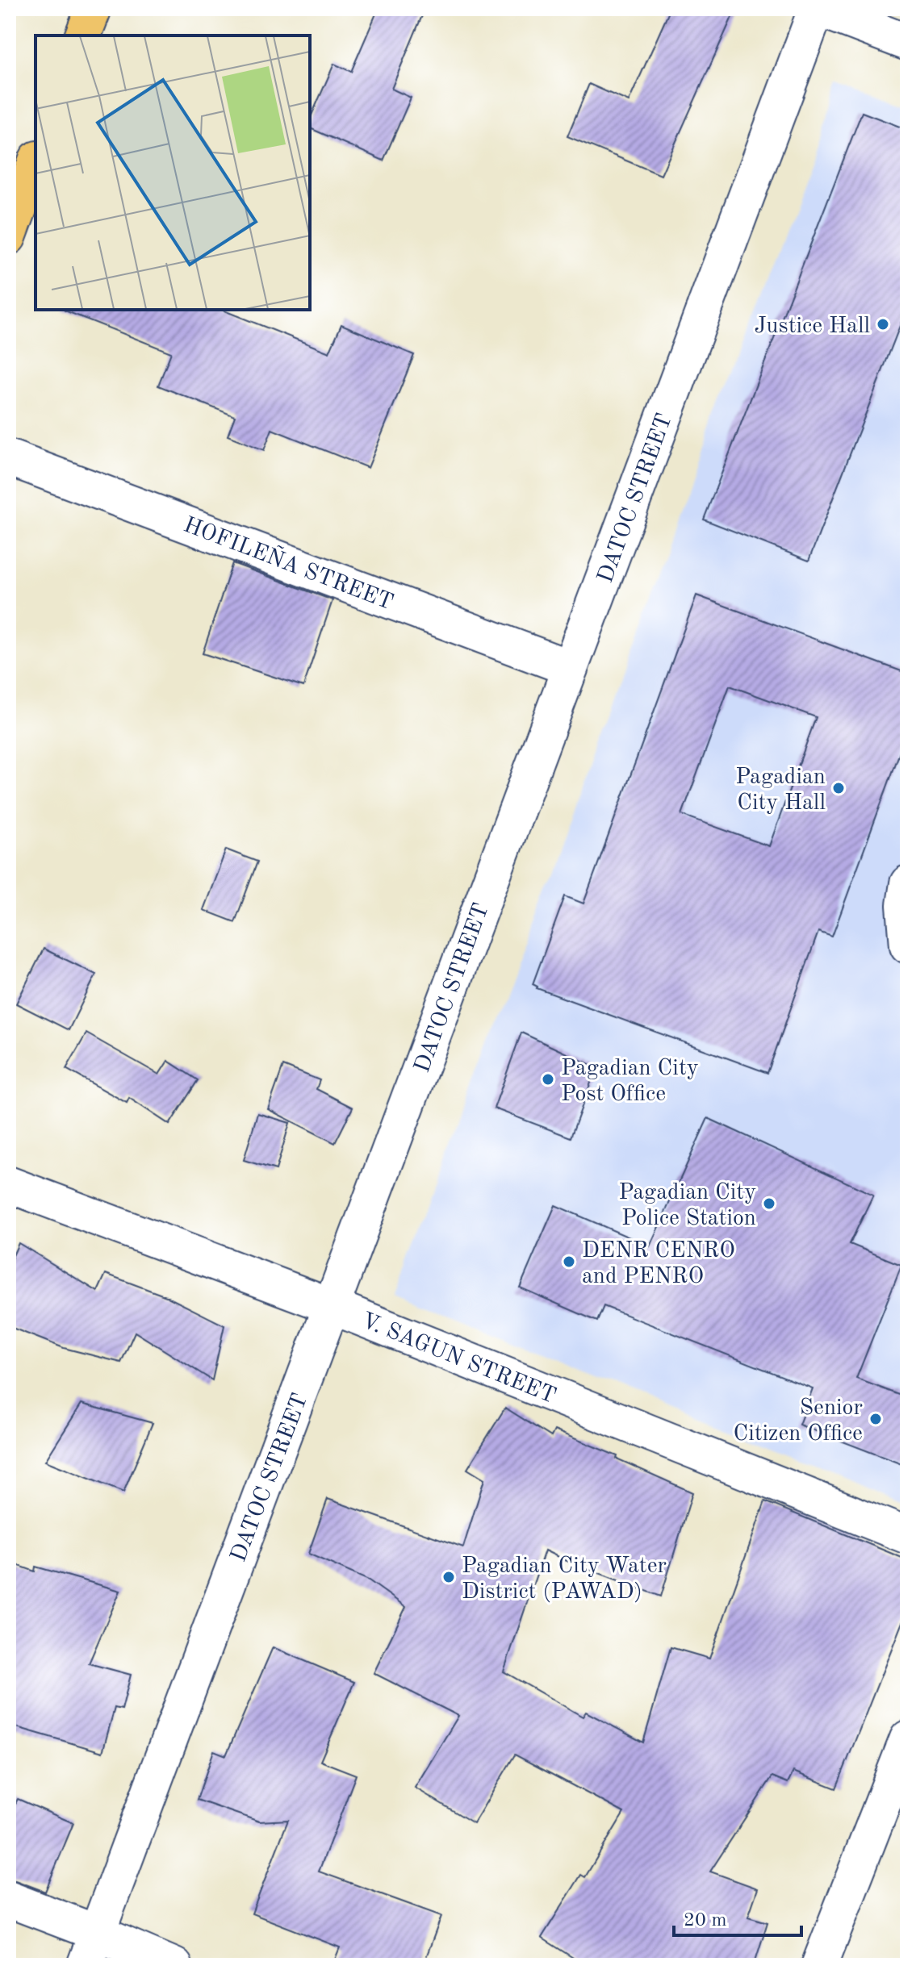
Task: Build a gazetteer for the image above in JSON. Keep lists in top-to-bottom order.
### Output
{
  "streets": {
    "street": ["DATOC STREET", "HOFILEÑA STREET", "V. SAGUN STREET"]
  },
  "crossings": [
    ["DATOC STREET", "HOFILEÑA STREET"],
    ["DATOC STREET", "V. SAGUN STREET"]
  ],
  "places": [
    "Justice Hall",
    "Pagadian City Hall",
    "Pagadian City Post Office",
    "Pagadian City Police Station",
    "DENR CENRO and PENRO",
    "Senior Citizen Office",
    "Pagadian City Water District (PAWAD)"
  ],
  "scale_bar": "20 m"
}
